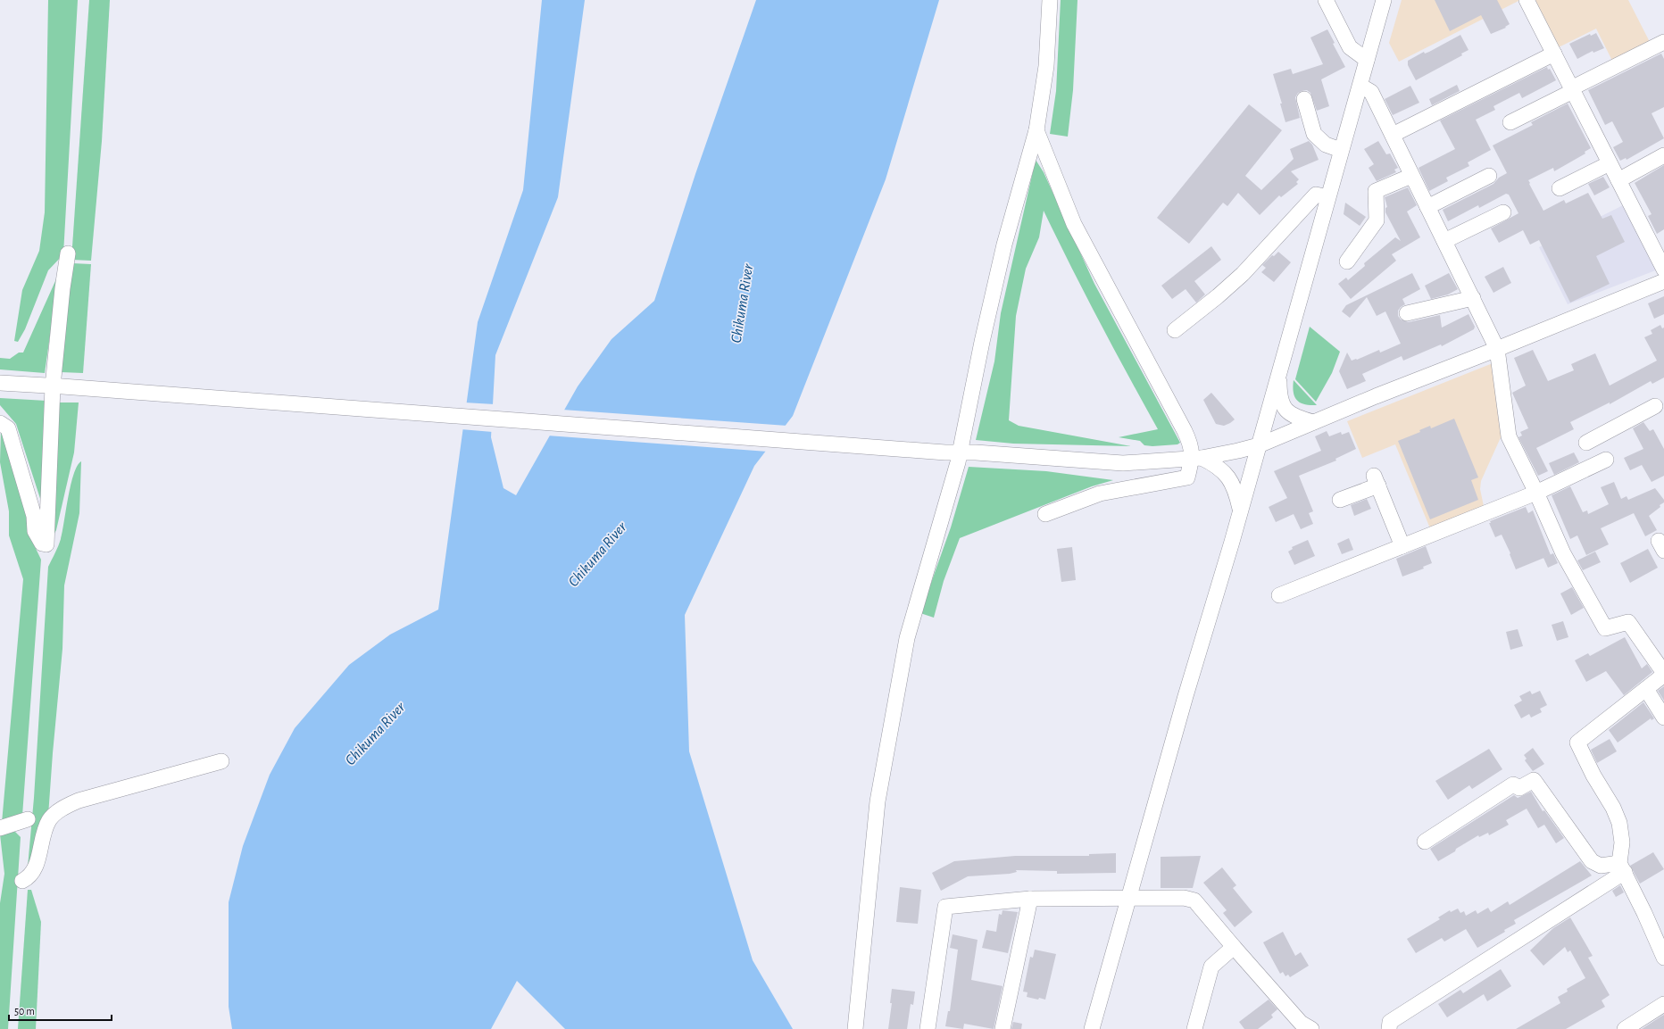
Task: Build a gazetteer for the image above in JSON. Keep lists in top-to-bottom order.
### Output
{
  "water": ["Chikuma River"],
  "scale_bar": "50 m"
}
